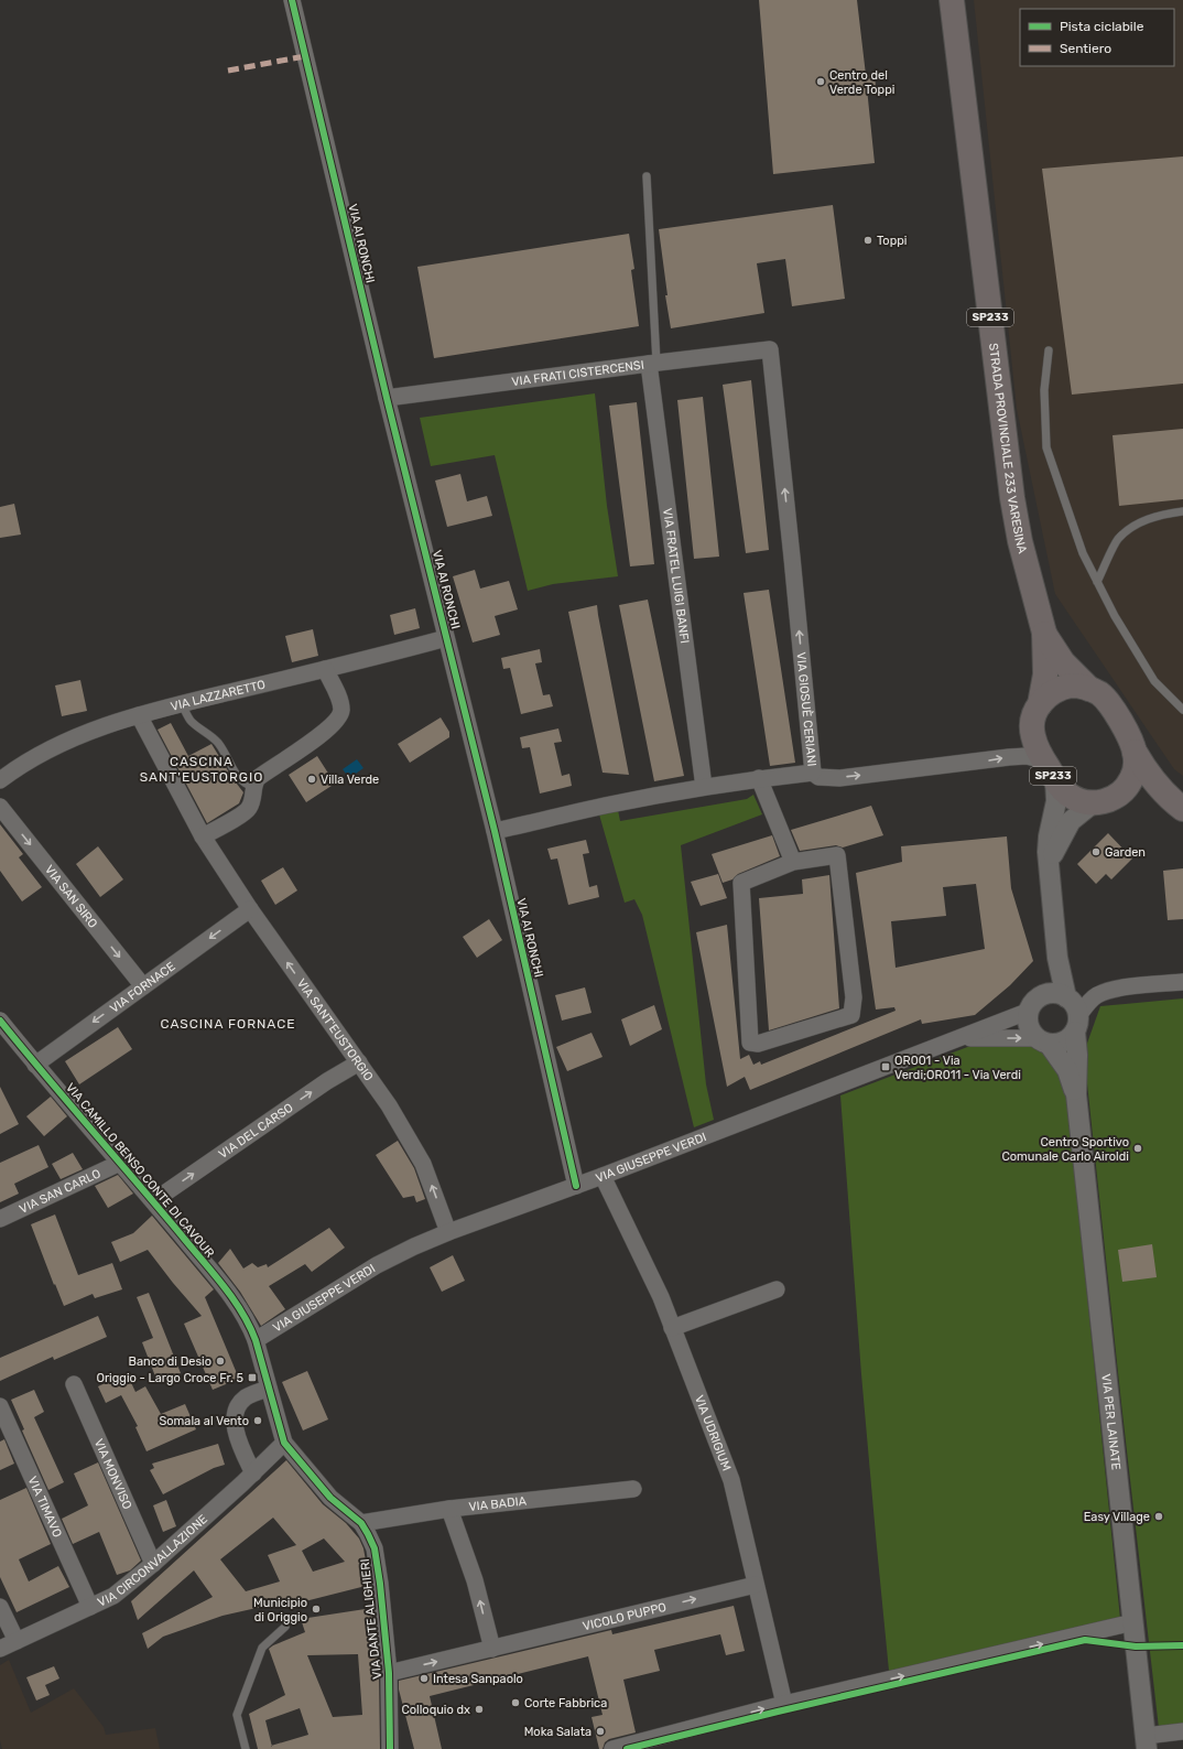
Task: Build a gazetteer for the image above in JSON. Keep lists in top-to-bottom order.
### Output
{
  "streets": {
    "main road": ["SP233", "STRADA PROVINCIALE 233 VARESINA"],
    "street": [
      "VIA AI RONCHI",
      "VIA FRATI CISTERCENSI",
      "VIA FRATEL LUIGI BANFI",
      "VIA LAZZARETTO",
      "VIA GIOSUÈ CERIANI",
      "VIA SAN SIRO",
      "VIA FORNACE",
      "VIA SANT'EUSTORGIO",
      "VIA DEL CARSO",
      "VIA GIUSEPPE VERDI",
      "VIA CAMILLO BENSO CONTE DI CAVOUR",
      "VIA SAN CARLO",
      "VIA PER LAINATE",
      "VIA UDRIGIUM",
      "VIA MONVISO",
      "VIA BADIA",
      "VIA TIMAVO",
      "VIA CIRCONVALLAZIONE",
      "VICOLO PUPPO",
      "VIA DANTE ALIGHIERI"
    ]
  },
  "crossings": [
    ["VIA AI RONCHI", "VIA FRATI CISTERCENSI"],
    ["VIA AI RONCHI", "VIA LAZZARETTO"],
    ["VIA AI RONCHI", "VIA GIOSUÈ CERIANI"],
    ["VIA AI RONCHI", "VIA GIUSEPPE VERDI"],
    ["SP233", "STRADA PROVINCIALE 233 VARESINA"],
    ["SP233", "VIA PER LAINATE"],
    ["VIA FRATI CISTERCENSI", "VIA FRATEL LUIGI BANFI"],
    ["VIA FRATI CISTERCENSI", "VIA GIOSUÈ CERIANI"],
    ["VIA FRATEL LUIGI BANFI", "VIA GIOSUÈ CERIANI"],
    ["VIA LAZZARETTO", "VIA SANT'EUSTORGIO"],
    ["VIA SAN SIRO", "VIA FORNACE"],
    ["VIA FORNACE", "VIA SANT'EUSTORGIO"],
    ["VIA FORNACE", "VIA CAMILLO BENSO CONTE DI CAVOUR"],
    ["VIA SANT'EUSTORGIO", "VIA DEL CARSO"],
    ["VIA SANT'EUSTORGIO", "VIA GIUSEPPE VERDI"],
    ["VIA DEL CARSO", "VIA CAMILLO BENSO CONTE DI CAVOUR"],
    ["VIA GIUSEPPE VERDI", "VIA CAMILLO BENSO CONTE DI CAVOUR"],
    ["VIA GIUSEPPE VERDI", "VIA PER LAINATE"],
    ["VIA GIUSEPPE VERDI", "VIA UDRIGIUM"],
    ["VIA CAMILLO BENSO CONTE DI CAVOUR", "VIA SAN CARLO"],
    ["VIA CAMILLO BENSO CONTE DI CAVOUR", "VIA CIRCONVALLAZIONE"],
    ["VIA CAMILLO BENSO CONTE DI CAVOUR", "VIA DANTE ALIGHIERI"],
    ["VIA UDRIGIUM", "VICOLO PUPPO"],
    ["VIA MONVISO", "VIA CIRCONVALLAZIONE"],
    ["VIA BADIA", "VIA DANTE ALIGHIERI"],
    ["VIA TIMAVO", "VIA CIRCONVALLAZIONE"],
    ["VIA CIRCONVALLAZIONE", "VIA DANTE ALIGHIERI"],
    ["VICOLO PUPPO", "VIA DANTE ALIGHIERI"]
  ],
  "one_way": [
    "VIA GIOSUÈ CERIANI",
    "VIA SAN SIRO",
    "VIA FORNACE",
    "VIA SANT'EUSTORGIO",
    "VIA DEL CARSO"
  ],
  "districts": ["CASCINA SANT'EUSTORGIO", "CASCINA FORNACE"],
  "places": {
    "other": [
      "Centro del Verde Toppi",
      "Toppi",
      "Villa Verde",
      "Garden",
      "Centro Sportivo Comunale Carlo Airoldi",
      "Banco di Desio",
      "Somala al Vento",
      "Easy Village",
      "Municipio di Origgio",
      "Intesa Sanpaolo",
      "Corte Fabbrica",
      "Colloquio dx",
      "Moka Salata"
    ],
    "transit": ["OR001 - Via Verdi;OR011 - Via Verdi", "Origgio - Largo Croce Fr. 5"]
  },
  "legend": ["Pista ciclabile", "Sentiero"]
}
